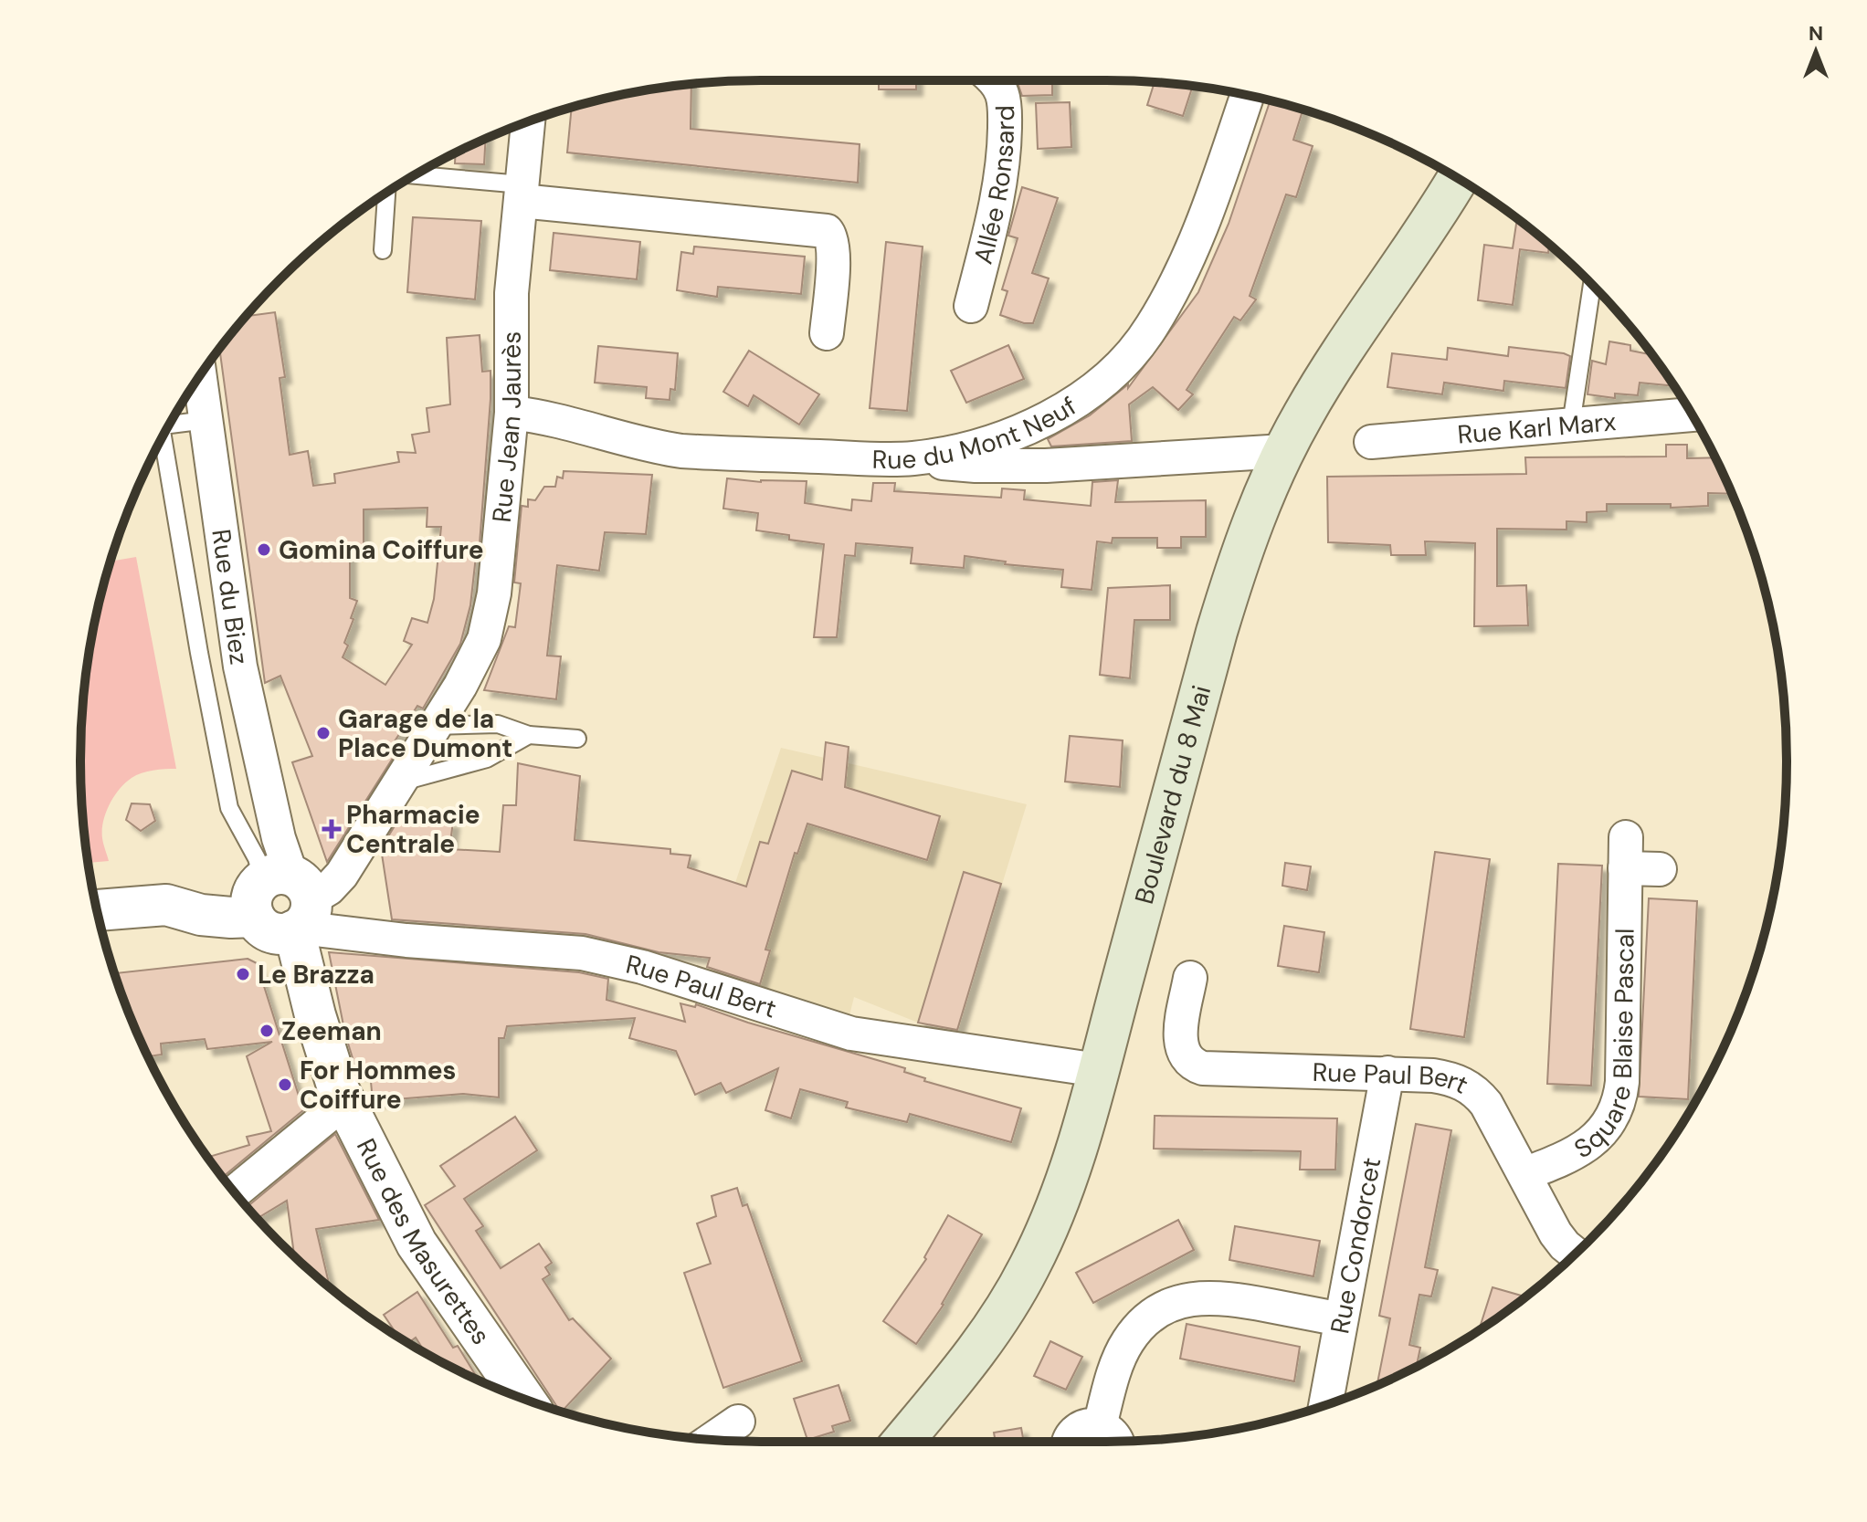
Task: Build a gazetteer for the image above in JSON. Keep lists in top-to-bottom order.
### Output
{
  "streets": {
    "main road": ["Boulevard du 8 Mai"],
    "street": [
      "Allée Ronsard",
      "Rue Jean Jaurès",
      "Rue du Mont Neuf",
      "Rue Karl Marx",
      "Rue du Biez",
      "Rue Paul Bert",
      "Square Blaise Pascal",
      "Rue des Masurettes",
      "Rue Condorcet"
    ]
  },
  "crossings": [
    ["Rue Jean Jaurès", "Rue du Mont Neuf"],
    ["Rue Jean Jaurès", "Rue du Biez"],
    ["Rue Jean Jaurès", "Rue Paul Bert"],
    ["Rue Jean Jaurès", "Rue des Masurettes"],
    ["Rue du Biez", "Rue Paul Bert"],
    ["Rue du Biez", "Rue des Masurettes"],
    ["Boulevard du 8 Mai", "Rue Paul Bert"],
    ["Rue Paul Bert", "Square Blaise Pascal"],
    ["Rue Paul Bert", "Rue des Masurettes"],
    ["Rue Paul Bert", "Rue Condorcet"]
  ],
  "places": {
    "other": [
      "Gomina Coiffure",
      "Garage de la Place Dumont",
      "Le Brazza",
      "Zeeman",
      "For Hommes Coiffure"
    ],
    "health": ["Pharmacie Centrale"]
  },
  "north": "top"
}
